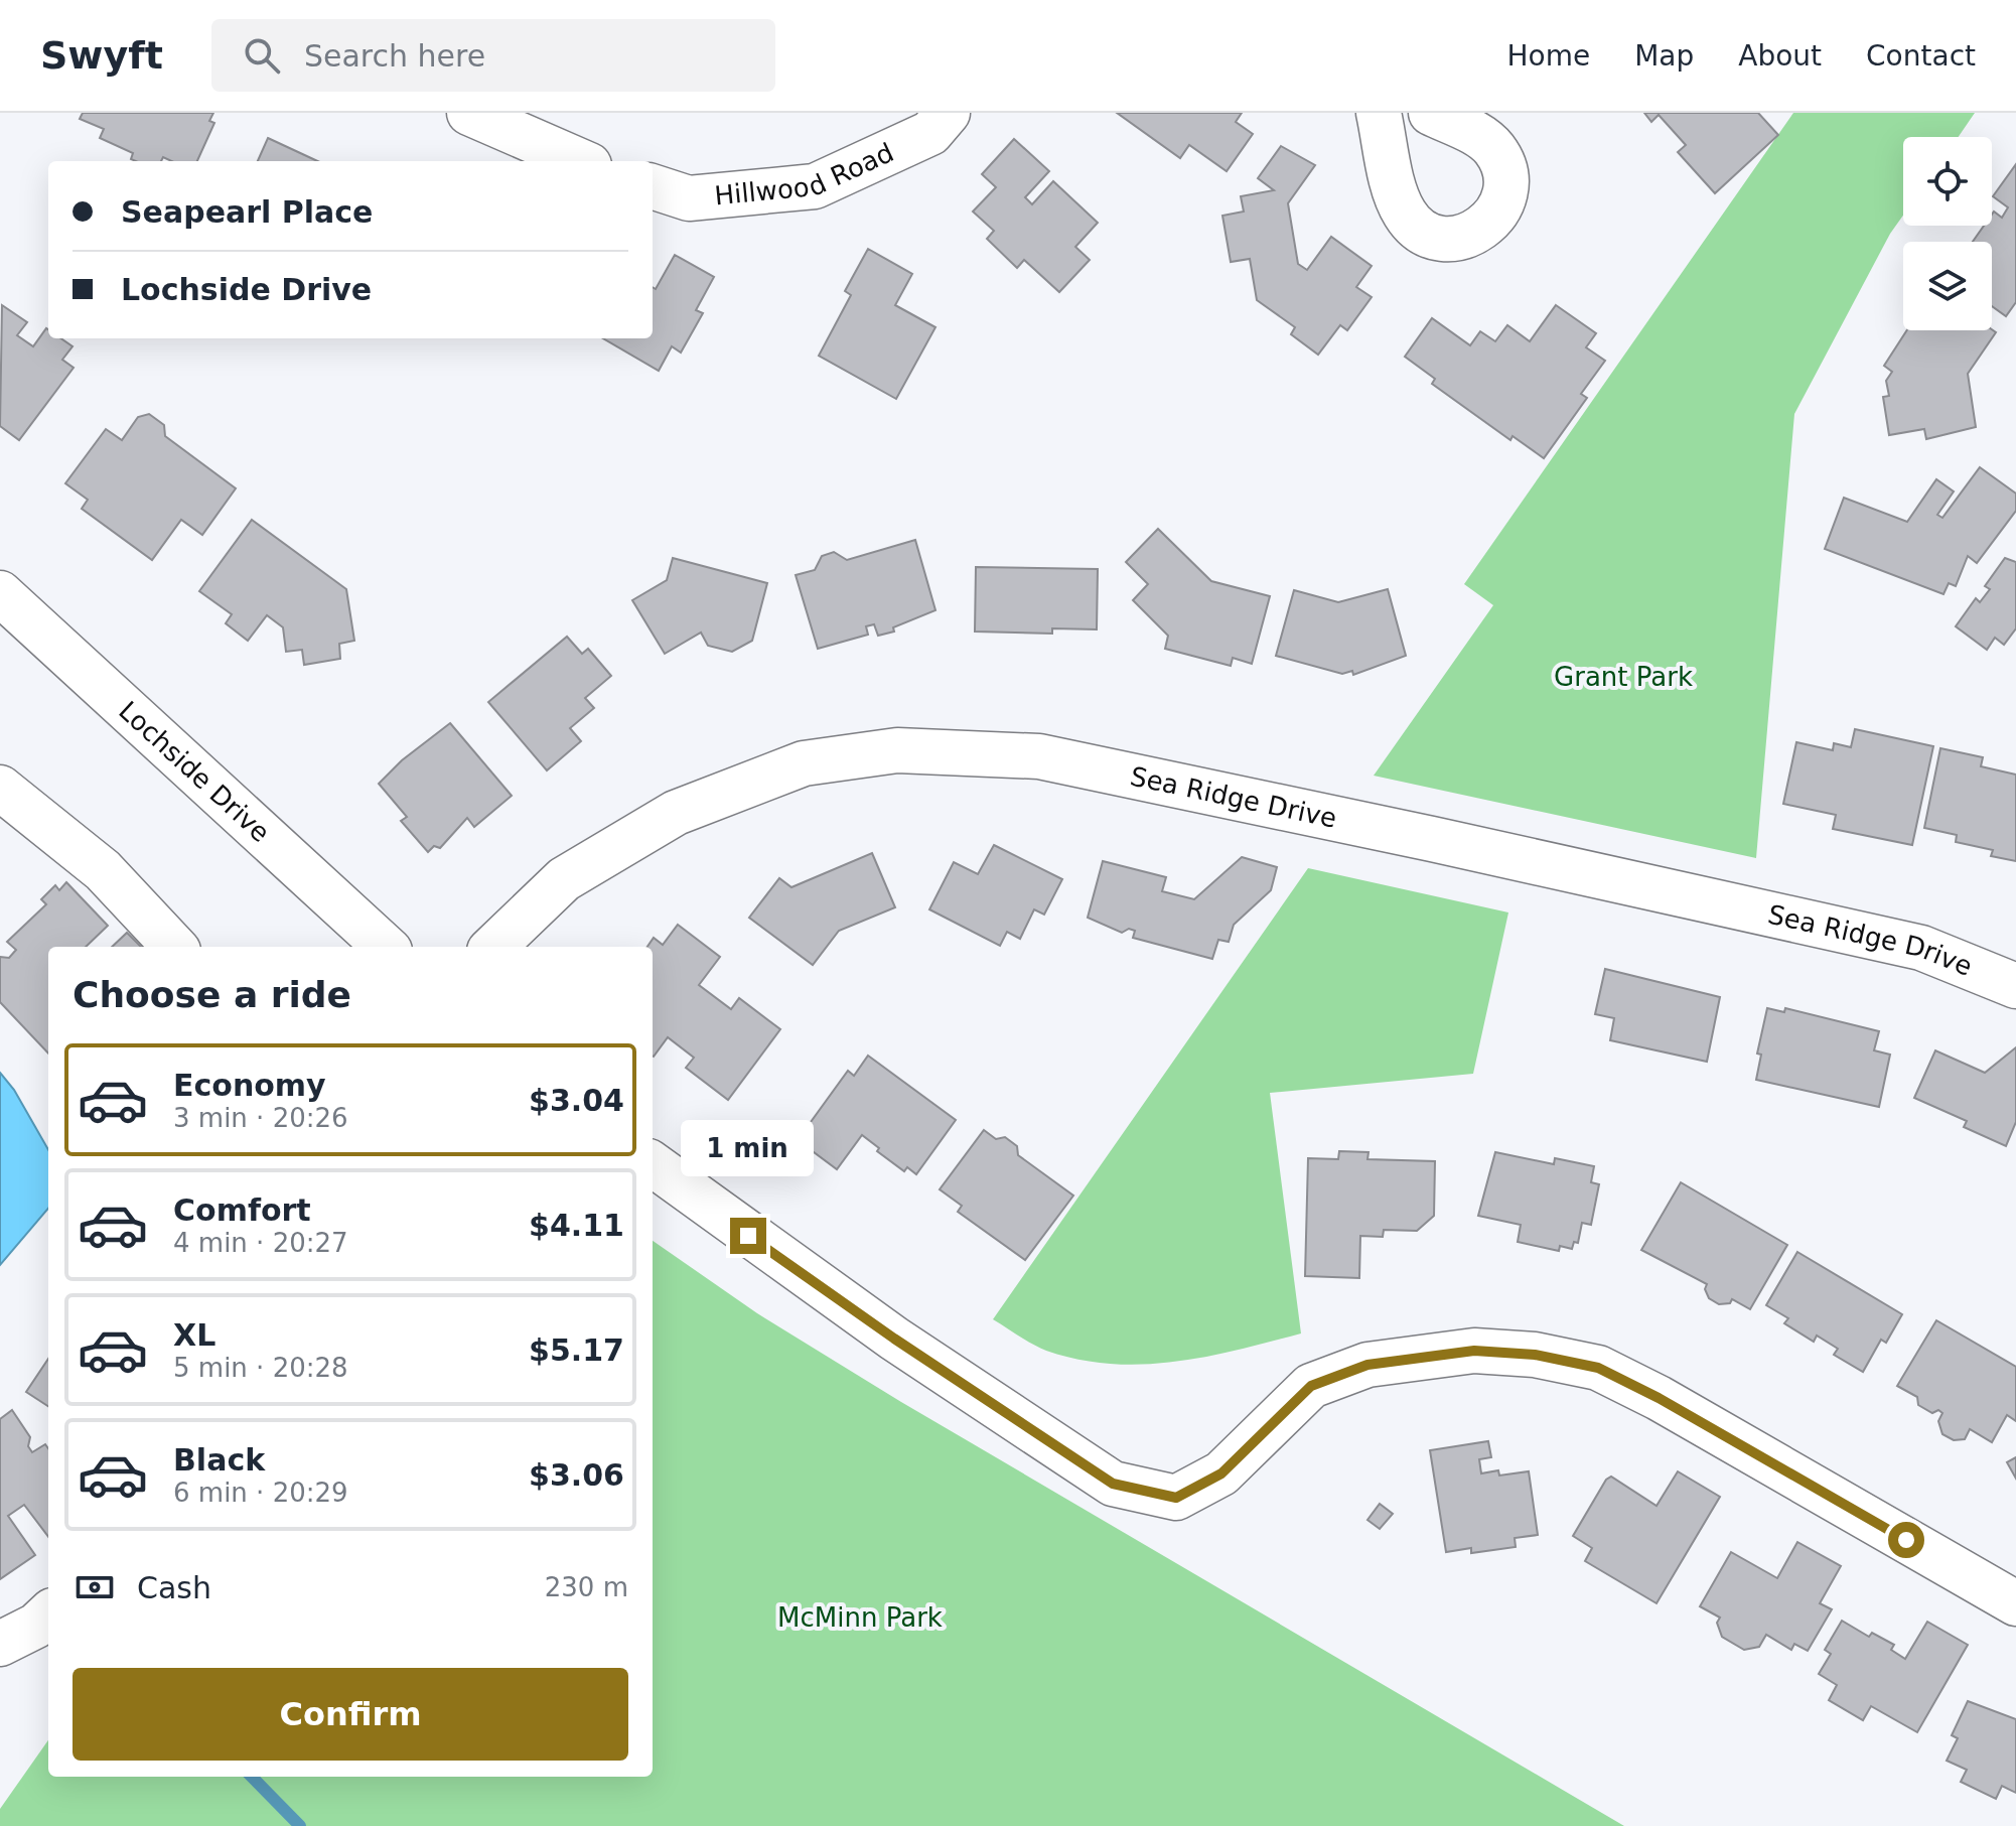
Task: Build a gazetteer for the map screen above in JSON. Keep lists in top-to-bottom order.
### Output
{
  "streets": {
    "street": ["Hillwood Road", "Lochside Drive", "Sea Ridge Drive"]
  },
  "parks": ["Grant Park", "McMinn Park"],
  "page": {
    "header": "Swyft",
    "search": "Search here",
    "nav": [
      "Home",
      "Map",
      "About",
      "Contact"
    ],
    "banner": ["Seapearl Place", "Lochside Drive"],
    "heading": "Choose a ride",
    "list": [
      {
        "name": "Economy",
        "note": "3 min · 20:26",
        "value": "$3.04"
      },
      {
        "name": "Comfort",
        "note": "4 min · 20:27",
        "value": "$4.11"
      },
      {
        "name": "XL",
        "note": "5 min · 20:28",
        "value": "$5.17"
      },
      {
        "name": "Black",
        "note": "6 min · 20:29",
        "value": "$3.06"
      }
    ],
    "bubble": "1 min",
    "pay": ["Cash", "230 m"],
    "buttons": "Confirm"
  }
}
